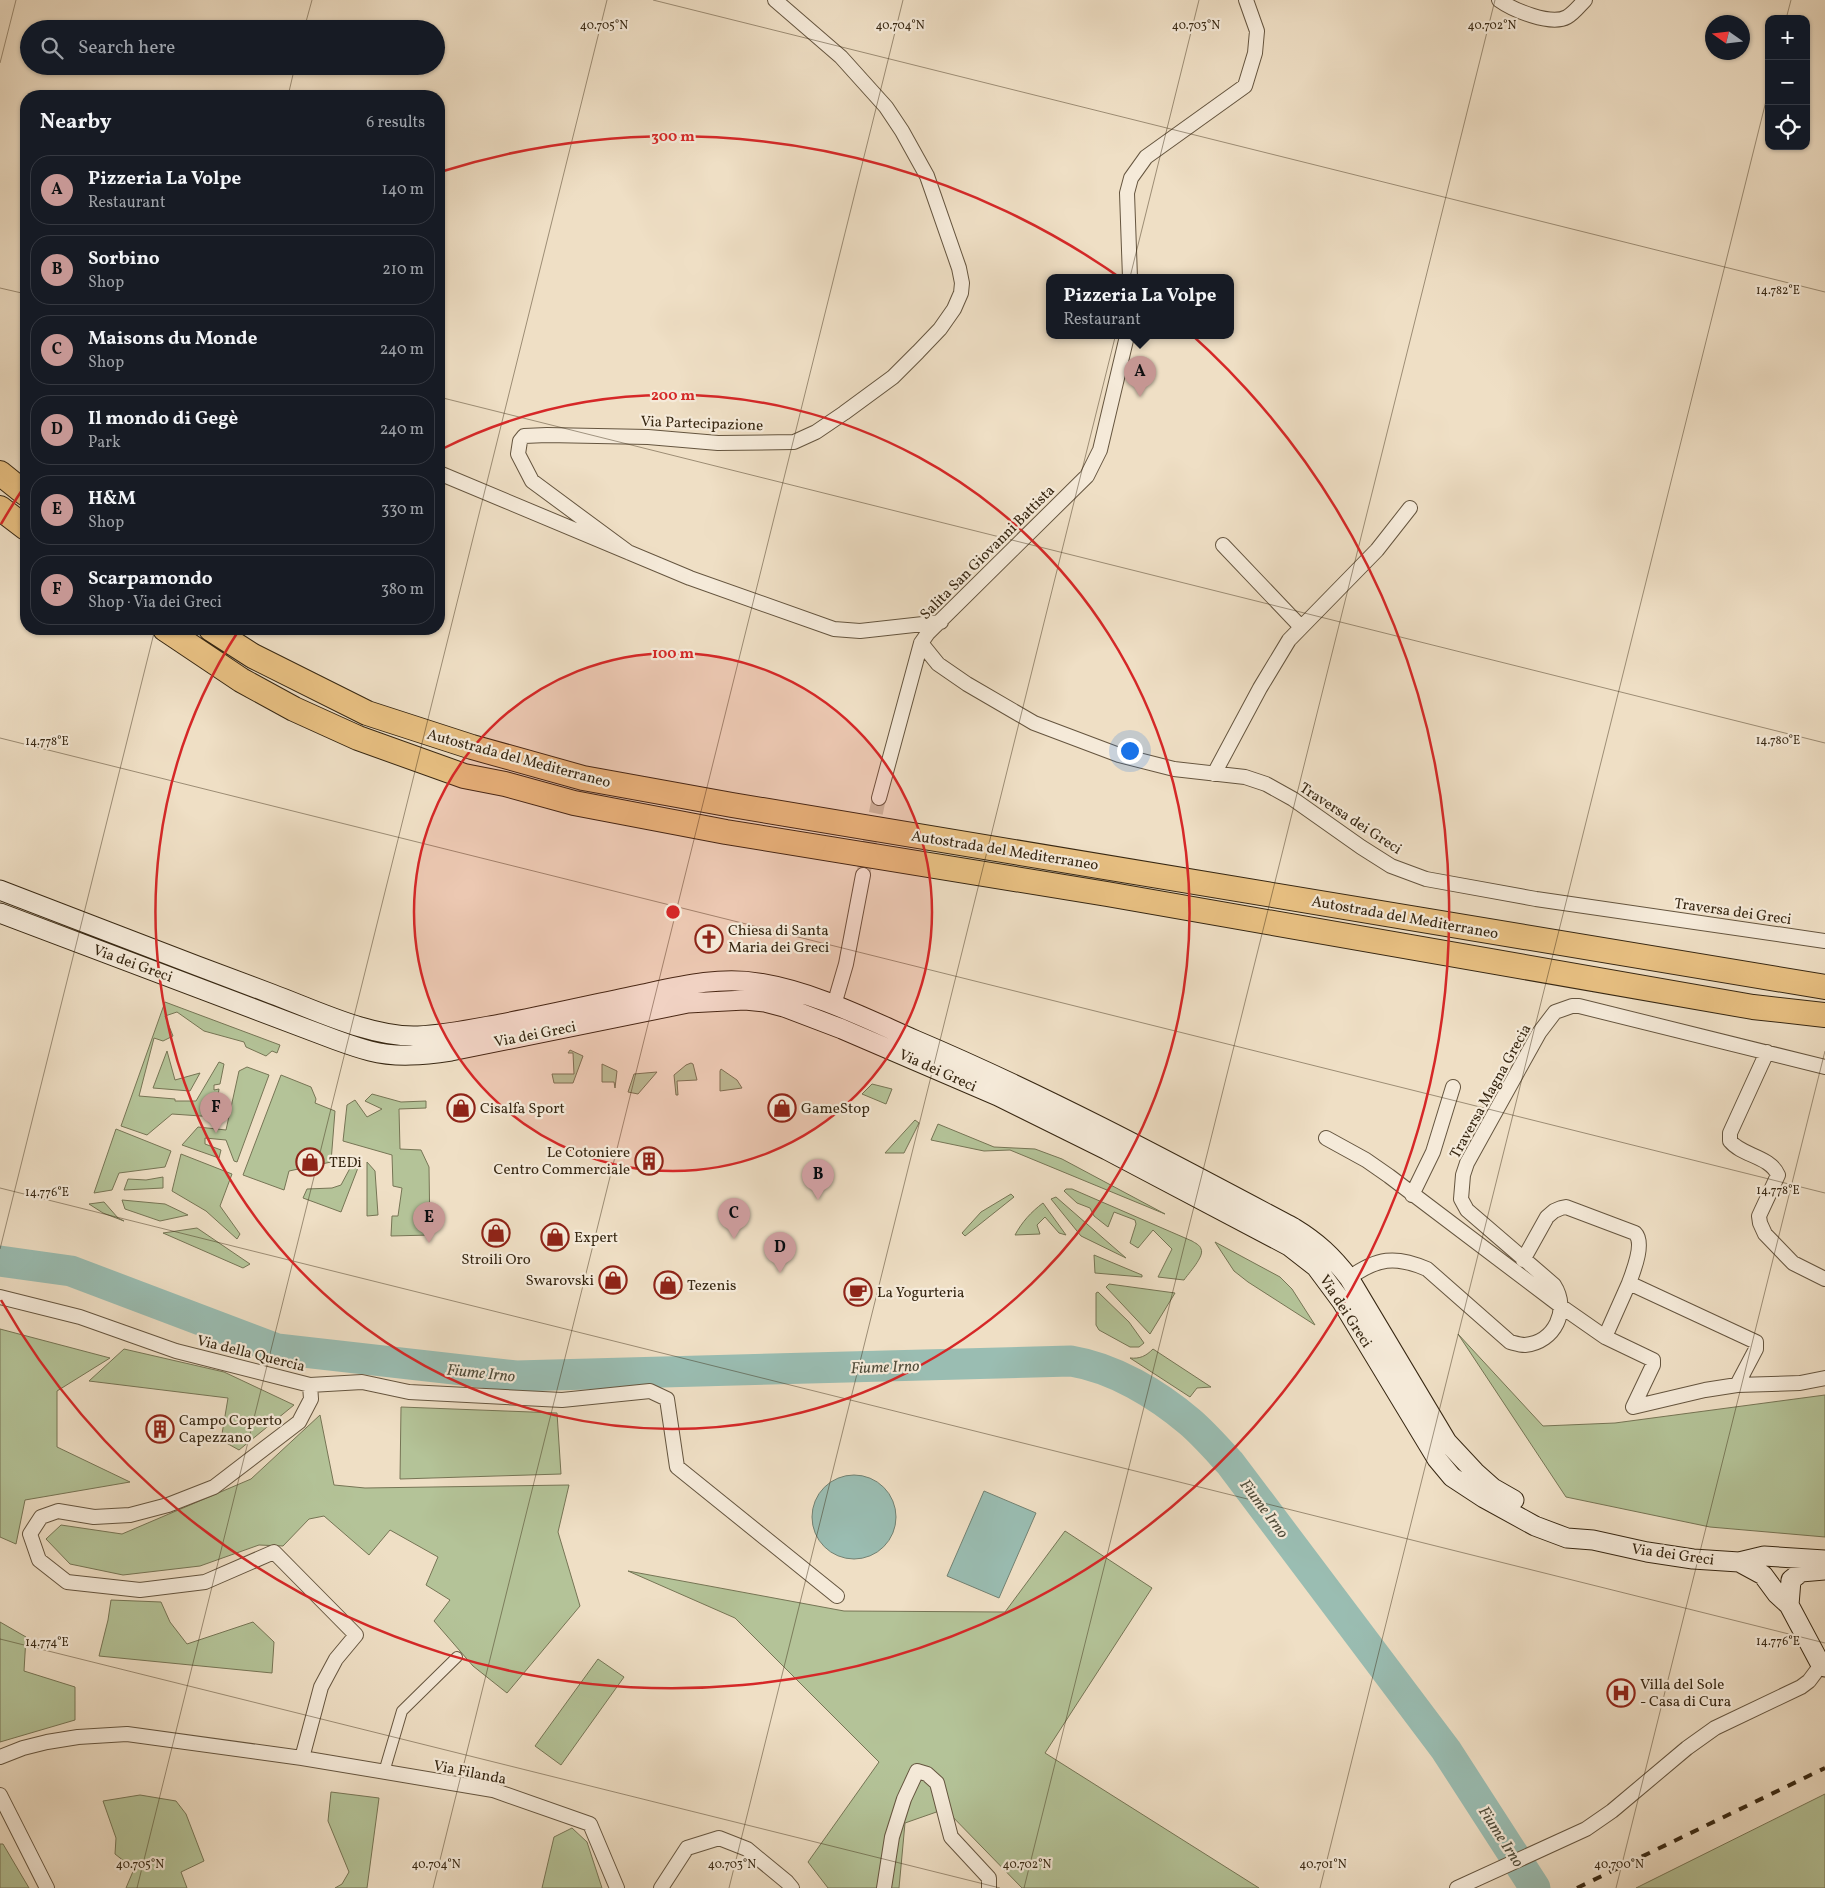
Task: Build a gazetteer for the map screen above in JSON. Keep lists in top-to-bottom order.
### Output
{
  "streets": {
    "highway": ["Autostrada del Mediterraneo"],
    "main road": ["Via dei Greci"],
    "street": [
      "Via Partecipazione",
      "Salita San Giovanni Battista",
      "Traversa dei Greci",
      "Traversa Magna Grecia",
      "Via della Quercia",
      "Via Filanda"
    ]
  },
  "crossings": [
    ["Salita San Giovanni Battista", "Traversa dei Greci"],
    ["Via della Quercia", "Via Filanda"]
  ],
  "water": ["Fiume Irno"],
  "places": {
    "church": ["Chiesa di Santa Maria dei Greci"],
    "shop": [
      "Cisalfa Sport",
      "GameStop",
      "TEDi",
      "Stroili Oro",
      "Expert",
      "Swarovski",
      "Tezenis"
    ],
    "building": ["Le Cotoniere Centro Commerciale", "Campo Coperto Capezzano"],
    "cafe": ["La Yogurteria"],
    "hospital": ["Villa del Sole - Casa di Cura"]
  },
  "north": "left",
  "page": {
    "map_buttons": ["+", "−"],
    "search": "Search here",
    "heading": ["Nearby", "6 results"],
    "list": [
      {
        "mark": "A",
        "name": "Pizzeria La Volpe",
        "note": "Restaurant",
        "value": "140 m"
      },
      {
        "mark": "B",
        "name": "Sorbino",
        "note": "Shop",
        "value": "210 m"
      },
      {
        "mark": "C",
        "name": "Maisons du Monde",
        "note": "Shop",
        "value": "240 m"
      },
      {
        "mark": "D",
        "name": "Il mondo di Gegè",
        "note": "Park",
        "value": "240 m"
      },
      {
        "mark": "E",
        "name": "H&M",
        "note": "Shop",
        "value": "330 m"
      },
      {
        "mark": "F",
        "name": "Scarpamondo",
        "note": "Shop · Via dei Greci",
        "value": "380 m"
      }
    ],
    "popup": ["Pizzeria La Volpe", "Restaurant"],
    "pins": [
      "A",
      "F",
      "B",
      "C",
      "E",
      "D"
    ]
  },
  "coordinates": [
    "40.705°N",
    "40.704°N",
    "40.703°N",
    "40.702°N",
    "14.782°E",
    "14.780°E",
    "14.778°E",
    "14.776°E",
    "14.774°E",
    "40.701°N",
    "40.700°N"
  ],
  "rings": ["300 m", "200 m", "100 m"]
}
